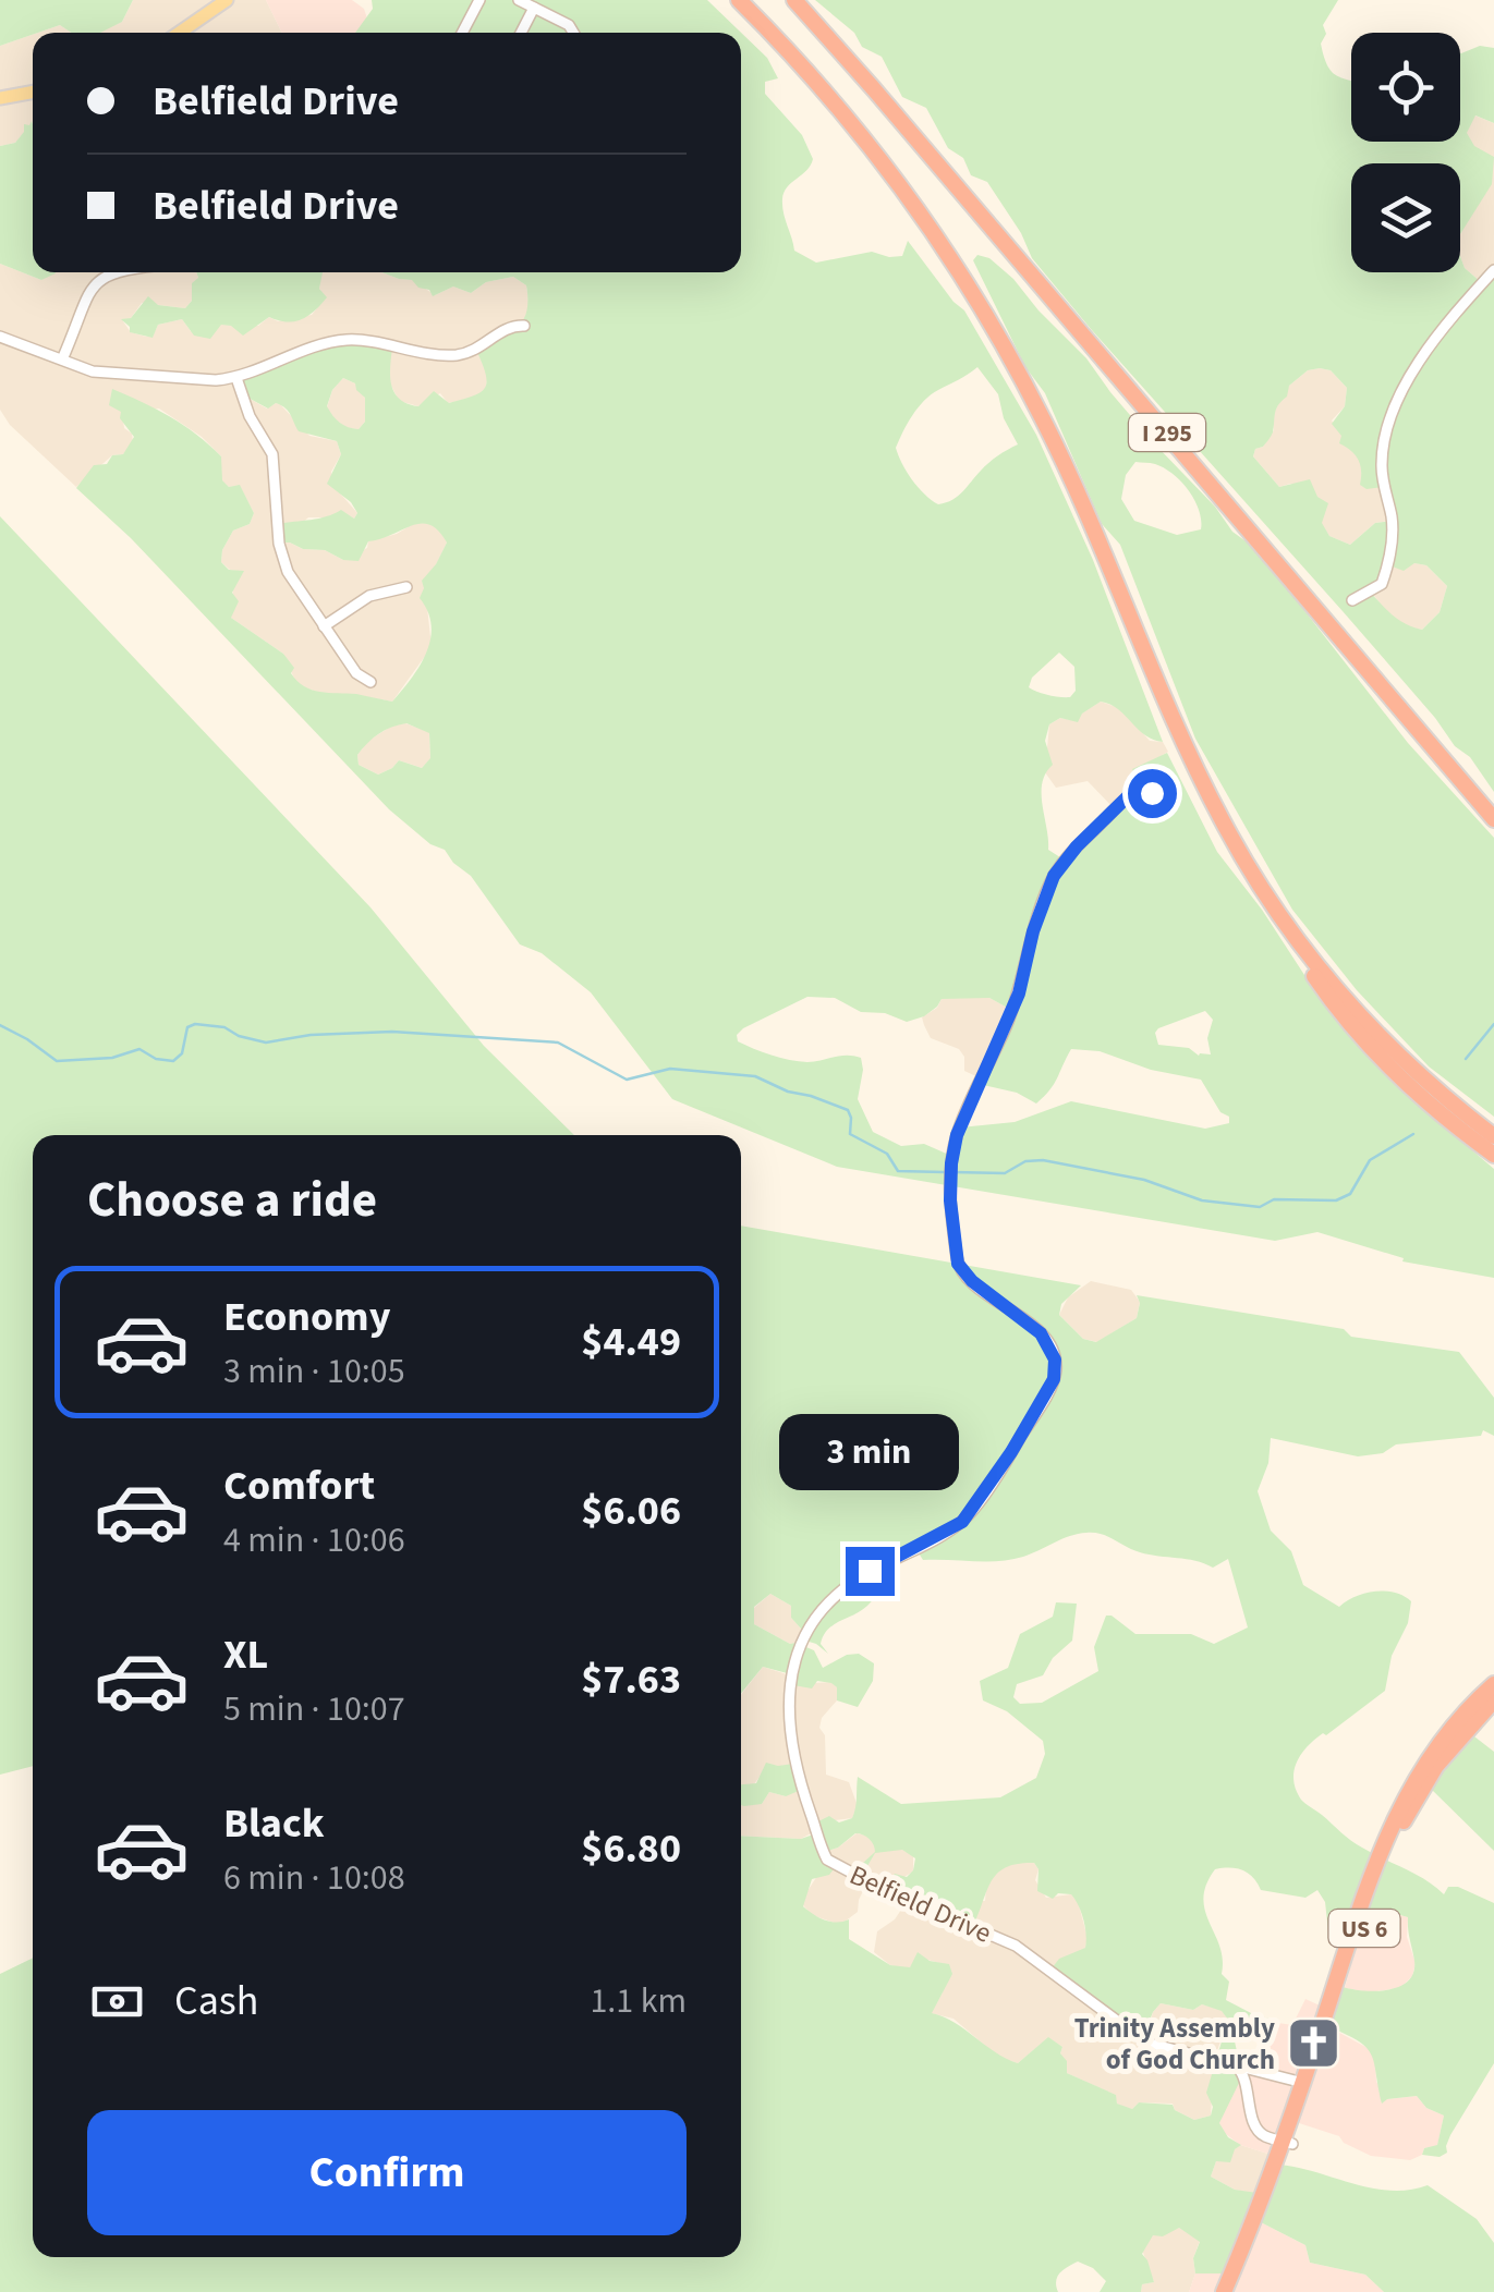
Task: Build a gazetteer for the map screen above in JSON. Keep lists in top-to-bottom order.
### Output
{
  "streets": {
    "highway": ["I 295", "US 6"],
    "street": ["Belfield Drive"]
  },
  "crossings": [
    ["Belfield Drive", "US 6"]
  ],
  "places": {
    "church": ["Trinity Assembly of God Church"]
  },
  "page": {
    "banner": ["Belfield Drive", "Belfield Drive"],
    "heading": "Choose a ride",
    "list": [
      {
        "name": "Economy",
        "note": "3 min · 10:05",
        "value": "$4.49"
      },
      {
        "name": "Comfort",
        "note": "4 min · 10:06",
        "value": "$6.06"
      },
      {
        "name": "XL",
        "note": "5 min · 10:07",
        "value": "$7.63"
      },
      {
        "name": "Black",
        "note": "6 min · 10:08",
        "value": "$6.80"
      }
    ],
    "bubble": "3 min",
    "pay": ["Cash", "1.1 km"],
    "buttons": "Confirm"
  }
}
